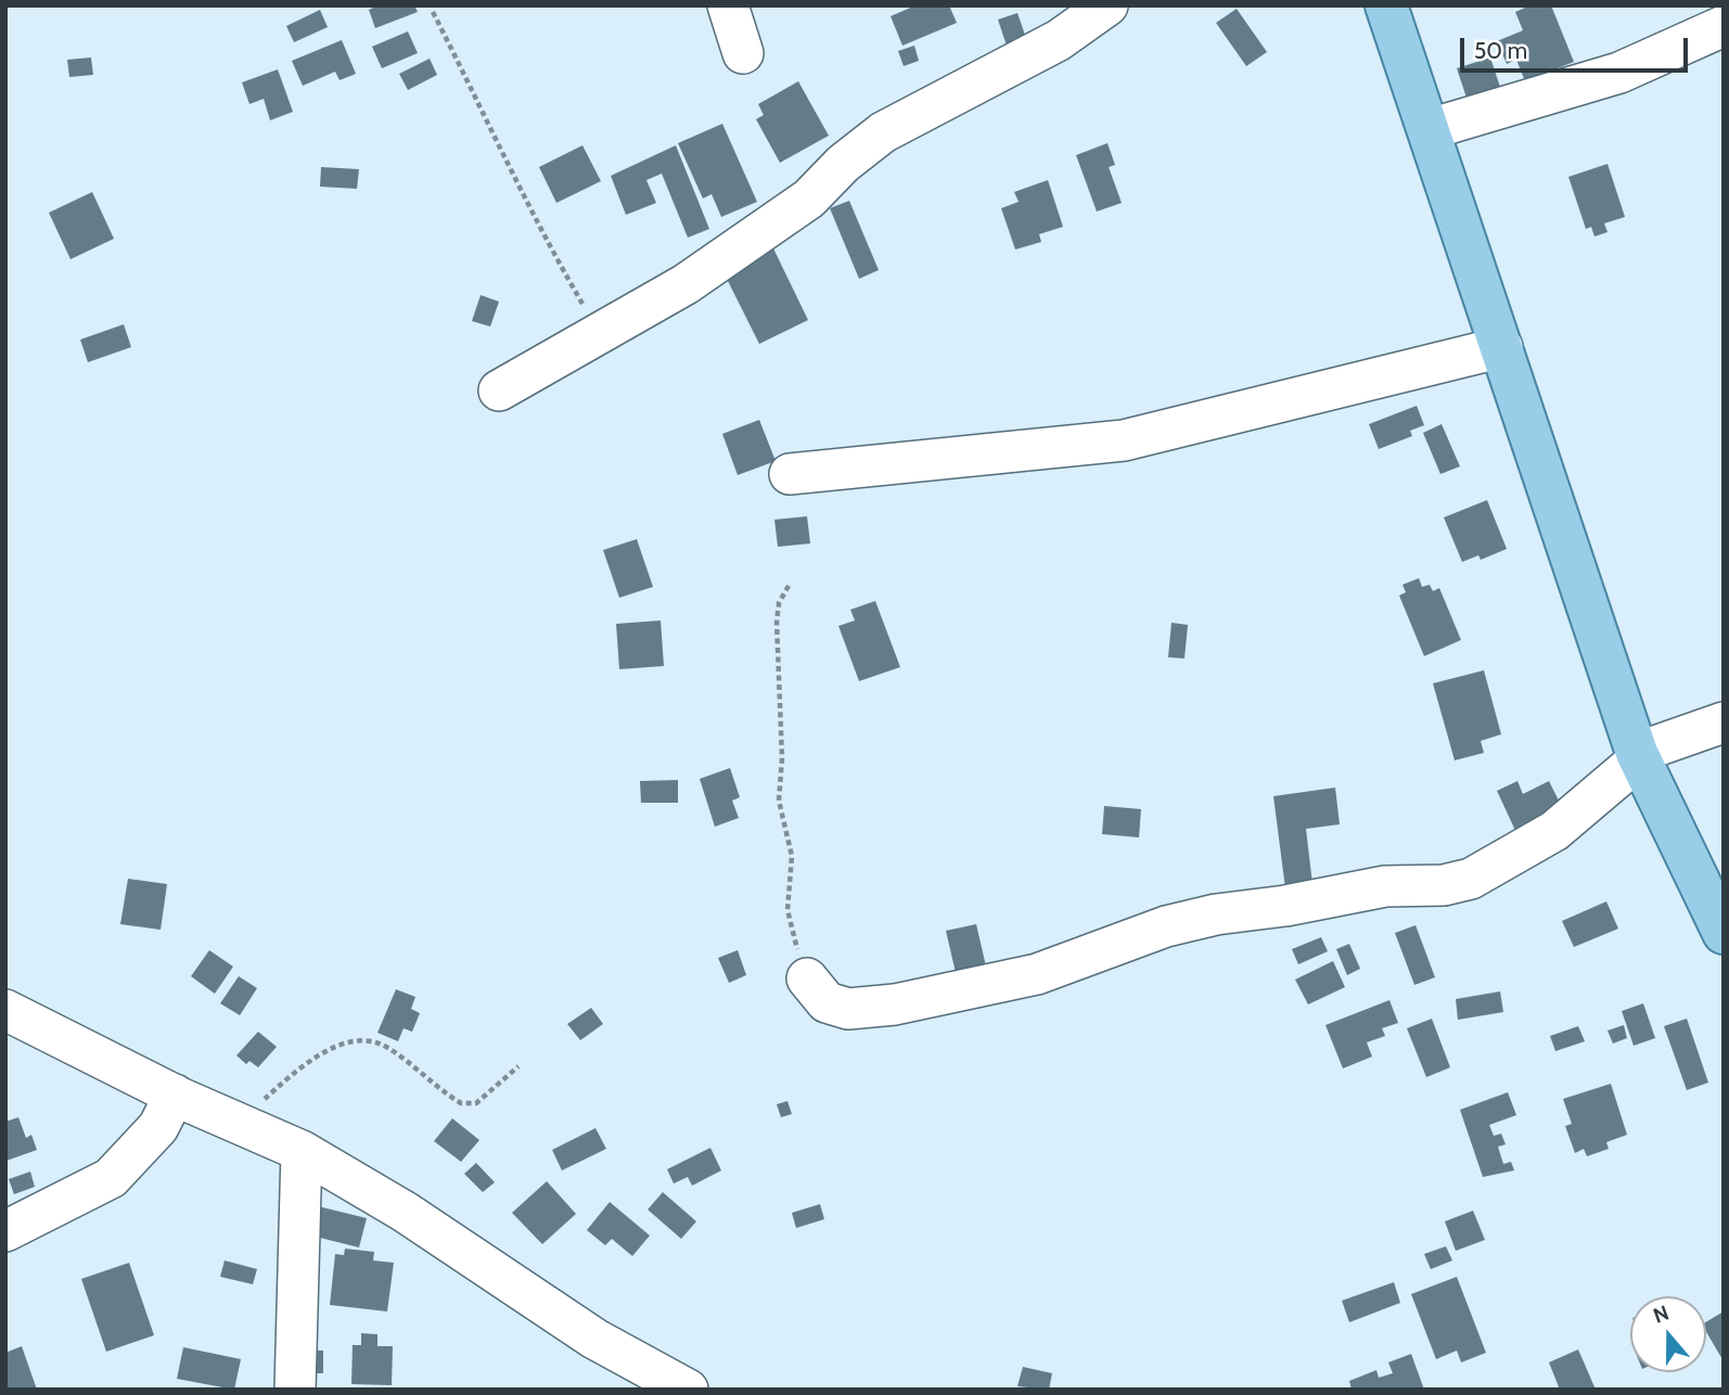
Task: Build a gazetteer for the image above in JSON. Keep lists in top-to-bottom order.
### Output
{
  "scale_bar": "50 m",
  "north": "top"
}
